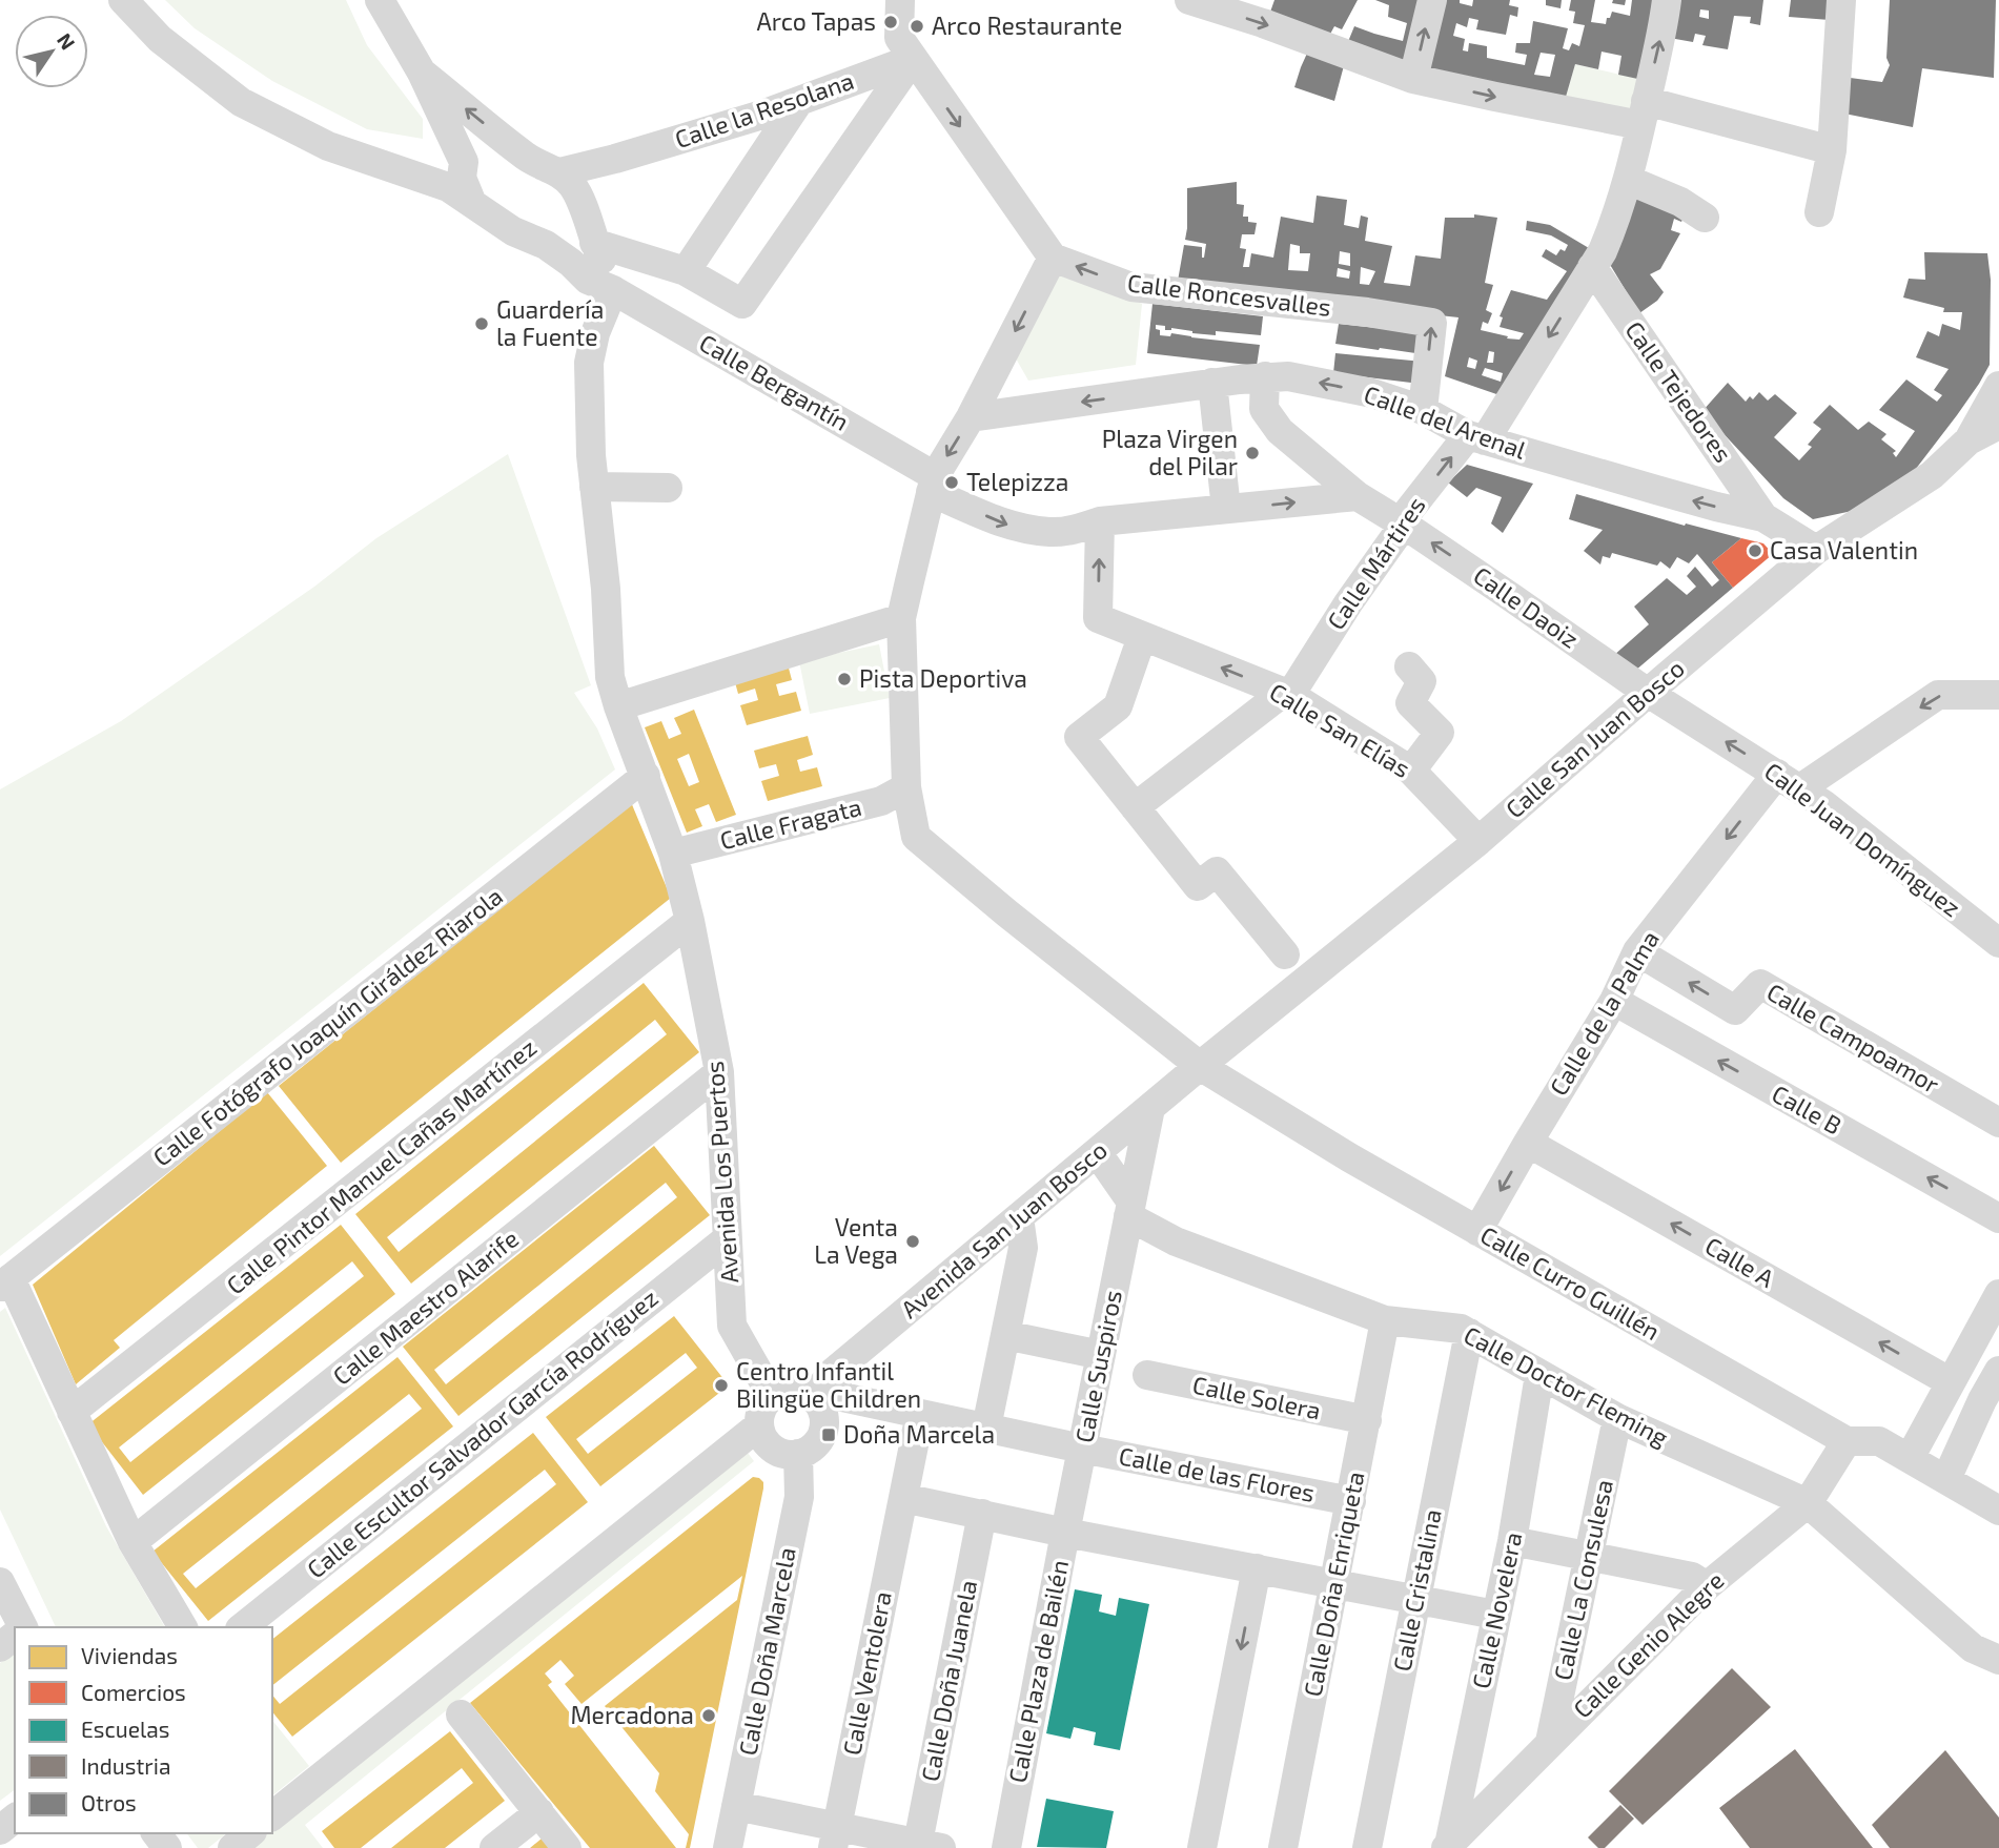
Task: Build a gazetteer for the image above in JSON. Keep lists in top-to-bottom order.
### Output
{
  "streets": {
    "street": [
      "Calle la Resolana",
      "Calle Roncesvalles",
      "Calle Bergantín",
      "Calle Tejedores",
      "Calle del Arenal",
      "Calle Mártires",
      "Calle Daoiz",
      "Calle San Elías",
      "Calle San Juan Bosco",
      "Calle Fragata",
      "Calle Juan Domínguez",
      "Calle de la Palma",
      "Calle Fotógrafo Joaquín Giráldez Riarola",
      "Calle Campoamor",
      "Calle B",
      "Calle Pintor Manuel Cañas Martínez",
      "Avenida Los Puertos",
      "Avenida San Juan Bosco",
      "Calle A",
      "Calle Curro Guillén",
      "Calle Maestro Alarife",
      "Calle Suspiros",
      "Calle Doctor Fleming",
      "Calle Solera",
      "Calle Escultor Salvador García Rodríguez",
      "Calle de las Flores",
      "Calle La Consulesa",
      "Calle Doña Enriqueta",
      "Calle Cristalina",
      "Calle Novelera",
      "Calle Genio Alegre",
      "Calle Doña Marcela",
      "Calle Plaza de Bailén",
      "Calle Ventolera",
      "Calle Doña Juanela"
    ]
  },
  "crossings": [
    ["Calle Roncesvalles", "Calle del Arenal"],
    ["Calle Roncesvalles", "Calle Curro Guillén"],
    ["Calle Bergantín", "Calle Daoiz"],
    ["Calle Bergantín", "Calle San Elías"],
    ["Calle Bergantín", "Avenida Los Puertos"],
    ["Calle Bergantín", "Calle Curro Guillén"],
    ["Calle Tejedores", "Calle del Arenal"],
    ["Calle Tejedores", "Calle Mártires"],
    ["Calle del Arenal", "Calle Mártires"],
    ["Calle del Arenal", "Calle Daoiz"],
    ["Calle del Arenal", "Calle San Juan Bosco"],
    ["Calle del Arenal", "Calle Curro Guillén"],
    ["Calle Mártires", "Calle Daoiz"],
    ["Calle Mártires", "Calle San Elías"],
    ["Calle Daoiz", "Calle San Juan Bosco"],
    ["Calle Daoiz", "Calle Juan Domínguez"],
    ["Calle San Elías", "Calle San Juan Bosco"],
    ["Calle San Juan Bosco", "Calle Juan Domínguez"],
    ["Calle San Juan Bosco", "Avenida San Juan Bosco"],
    ["Calle San Juan Bosco", "Calle Curro Guillén"],
    ["Calle Fragata", "Avenida Los Puertos"],
    ["Calle Fragata", "Calle Curro Guillén"],
    ["Calle Juan Domínguez", "Calle de la Palma"],
    ["Calle de la Palma", "Calle Campoamor"],
    ["Calle de la Palma", "Calle B"],
    ["Calle de la Palma", "Calle A"],
    ["Calle de la Palma", "Calle Curro Guillén"],
    ["Calle Fotógrafo Joaquín Giráldez Riarola", "Avenida Los Puertos"],
    ["Calle Pintor Manuel Cañas Martínez", "Avenida Los Puertos"],
    ["Avenida Los Puertos", "Avenida San Juan Bosco"],
    ["Avenida Los Puertos", "Calle Maestro Alarife"],
    ["Avenida Los Puertos", "Calle Escultor Salvador García Rodríguez"],
    ["Avenida Los Puertos", "Calle de las Flores"],
    ["Avenida Los Puertos", "Calle Doña Marcela"],
    ["Avenida San Juan Bosco", "Calle Curro Guillén"],
    ["Avenida San Juan Bosco", "Calle Suspiros"],
    ["Avenida San Juan Bosco", "Calle de las Flores"],
    ["Avenida San Juan Bosco", "Calle Doña Marcela"],
    ["Calle Curro Guillén", "Calle Genio Alegre"],
    ["Calle Suspiros", "Calle Doctor Fleming"],
    ["Calle Suspiros", "Calle de las Flores"],
    ["Calle Suspiros", "Calle Plaza de Bailén"],
    ["Calle Doctor Fleming", "Calle La Consulesa"],
    ["Calle Doctor Fleming", "Calle Doña Enriqueta"],
    ["Calle Doctor Fleming", "Calle Cristalina"],
    ["Calle Doctor Fleming", "Calle Novelera"],
    ["Calle Doctor Fleming", "Calle Genio Alegre"],
    ["Calle Solera", "Calle Doña Enriqueta"],
    ["Calle de las Flores", "Calle Doña Enriqueta"],
    ["Calle de las Flores", "Calle Doña Marcela"],
    ["Calle de las Flores", "Calle Ventolera"],
    ["Calle La Consulesa", "Calle Genio Alegre"],
    ["Calle Doña Enriqueta", "Calle Plaza de Bailén"],
    ["Calle Cristalina", "Calle Plaza de Bailén"],
    ["Calle Novelera", "Calle Genio Alegre"],
    ["Calle Novelera", "Calle Plaza de Bailén"]
  ],
  "one_way": [
    "Calle del Arenal",
    "Calle Daoiz",
    "Calle Juan Domínguez",
    "Calle de la Palma",
    "Calle Campoamor",
    "Calle B",
    "Calle A"
  ],
  "places": {
    "other": [
      "Arco Tapas",
      "Arco Restaurante",
      "Guardería la Fuente",
      "Plaza Virgen del Pilar",
      "Telepizza",
      "Casa Valentin",
      "Pista Deportiva",
      "Venta La Vega",
      "Centro Infantil Bilingüe Children",
      "Mercadona"
    ],
    "transit": ["Doña Marcela"]
  },
  "legend": [
    "Viviendas",
    "Comercios",
    "Escuelas",
    "Industria",
    "Otros"
  ],
  "north": "top right"
}
